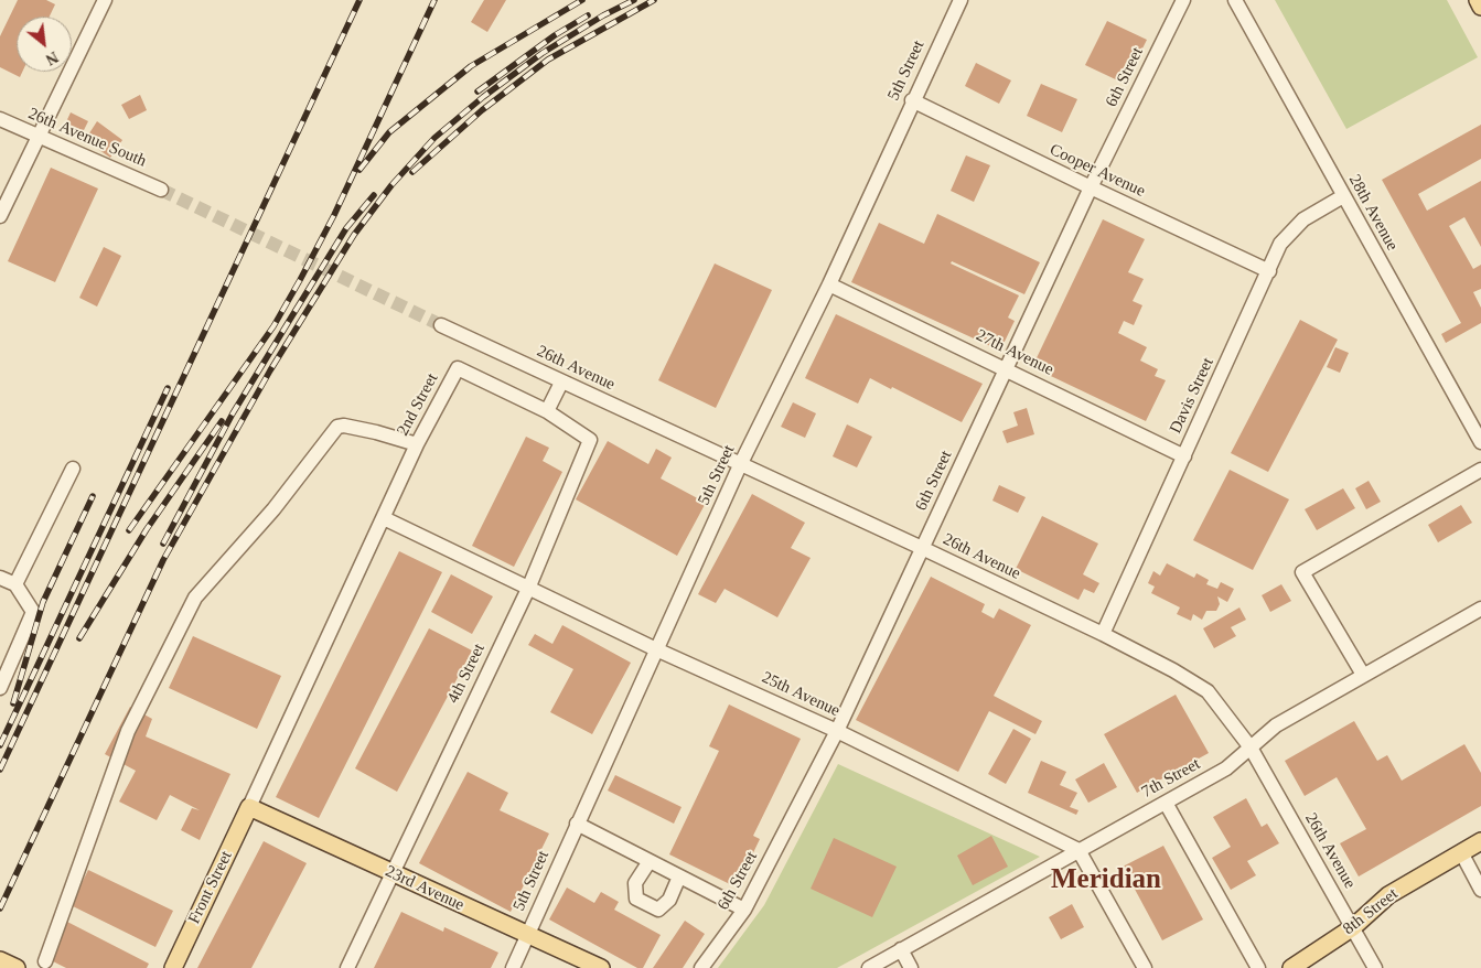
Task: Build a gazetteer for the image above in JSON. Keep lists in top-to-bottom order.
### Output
{
  "streets": {
    "main road": ["Front Street", "23rd Avenue", "8th Street"],
    "street": [
      "5th Street",
      "6th Street",
      "26th Avenue South",
      "Cooper Avenue",
      "28th Avenue",
      "27th Avenue",
      "26th Avenue",
      "Davis Street",
      "2nd Street",
      "4th Street",
      "25th Avenue",
      "7th Street"
    ]
  },
  "crossings": [
    ["5th Street", "Cooper Avenue"],
    ["5th Street", "27th Avenue"],
    ["5th Street", "26th Avenue"],
    ["5th Street", "25th Avenue"],
    ["5th Street", "23rd Avenue"],
    ["6th Street", "Cooper Avenue"],
    ["6th Street", "27th Avenue"],
    ["6th Street", "26th Avenue"],
    ["6th Street", "25th Avenue"],
    ["Cooper Avenue", "Davis Street"],
    ["28th Avenue", "Davis Street"],
    ["27th Avenue", "Davis Street"],
    ["26th Avenue", "Davis Street"],
    ["26th Avenue", "7th Street"],
    ["26th Avenue", "8th Street"],
    ["2nd Street", "4th Street"],
    ["2nd Street", "25th Avenue"],
    ["2nd Street", "Front Street"],
    ["2nd Street", "23rd Avenue"],
    ["4th Street", "25th Avenue"],
    ["4th Street", "23rd Avenue"],
    ["25th Avenue", "7th Street"],
    ["Front Street", "23rd Avenue"]
  ],
  "districts": ["Meridian"],
  "north": "bottom right"
}
